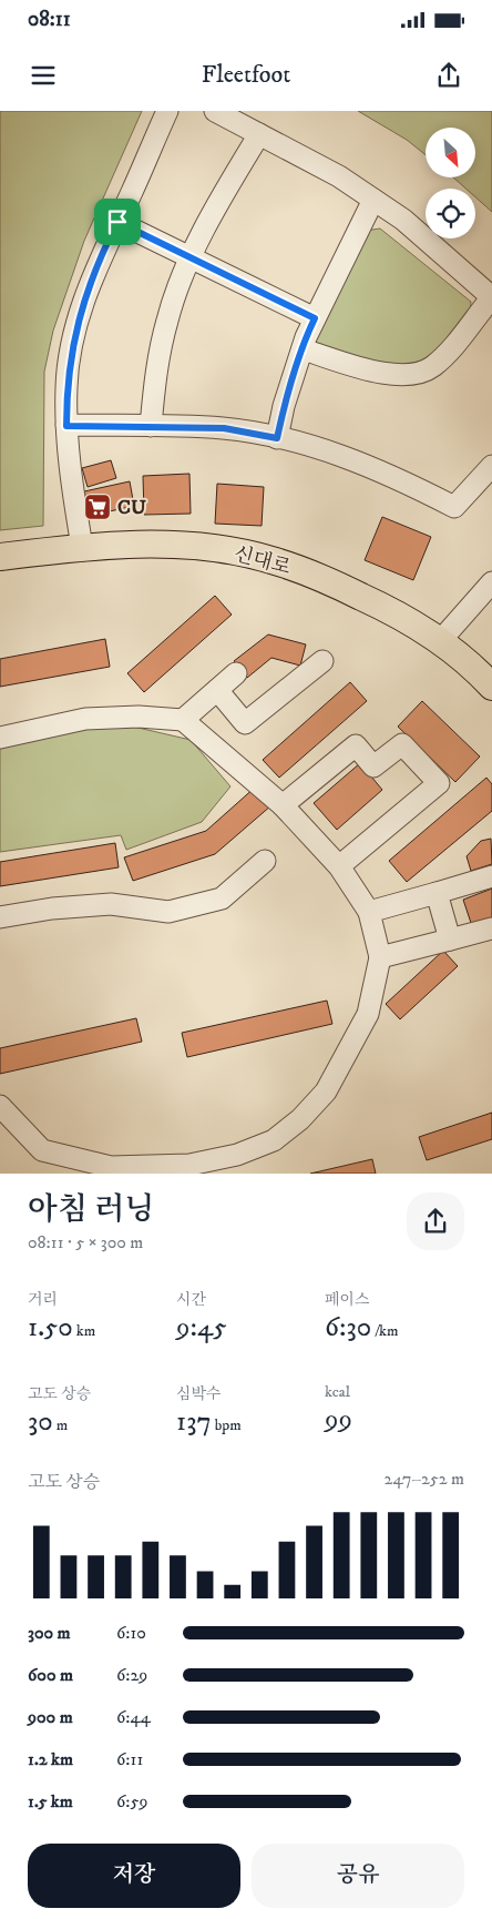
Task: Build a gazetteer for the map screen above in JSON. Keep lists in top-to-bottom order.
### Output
{
  "streets": {
    "main road": ["신대로"]
  },
  "places": {
    "supermarket": ["CU"]
  },
  "north": "bottom right",
  "page": {
    "status": "08:11",
    "header": "Fleetfoot",
    "heading": ["아침 러닝", "08:11 · 5 × 300 m"],
    "stats": [
      ["거리", "1.50 km"],
      ["시간", "9:45"],
      ["페이스", "6:30 /km"],
      ["고도 상승", "30 m"],
      ["심박수", "137 bpm"],
      ["kcal", "99"]
    ],
    "chart": ["고도 상승", "247–252 m"],
    "list": [
      {
        "name": "300 m",
        "note": "6:10"
      },
      {
        "name": "600 m",
        "note": "6:29"
      },
      {
        "name": "900 m",
        "note": "6:44"
      },
      {
        "name": "1.2 km",
        "note": "6:11"
      },
      {
        "name": "1.5 km",
        "note": "6:59"
      }
    ],
    "buttons": ["저장", "공유"]
  }
}
